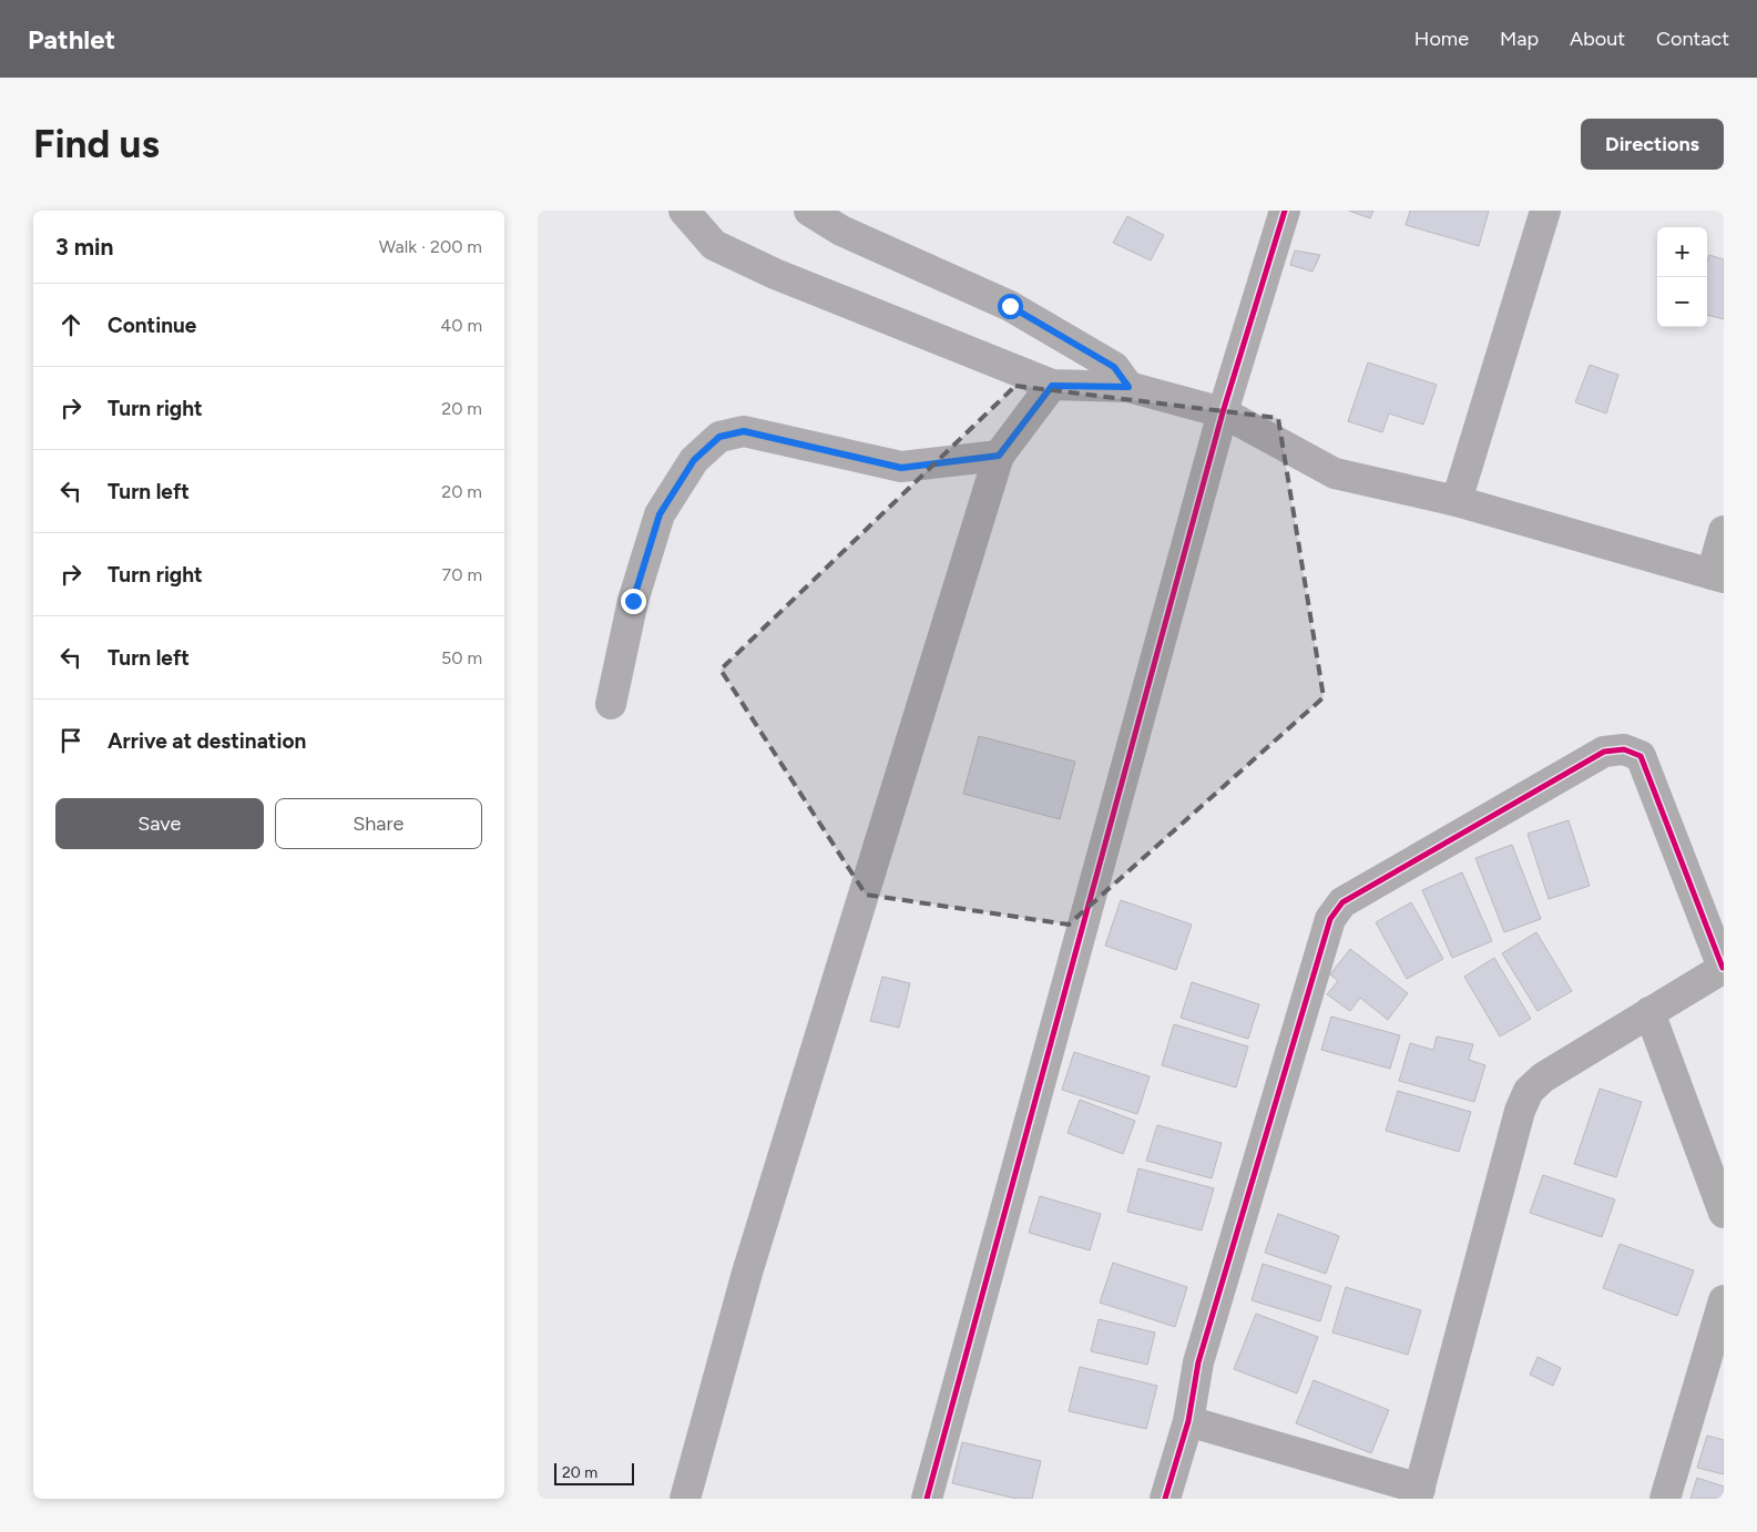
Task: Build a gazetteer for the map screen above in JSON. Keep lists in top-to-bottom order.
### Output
{
  "scale_bar": "20 m",
  "page": {
    "header": "Pathlet",
    "nav": [
      "Home",
      "Map",
      "About",
      "Contact"
    ],
    "buttons": [
      "Directions",
      ["Save", "Share"]
    ],
    "title": "Find us",
    "heading": ["3 min", "Walk · 200 m"],
    "map_buttons": ["+", "−"],
    "list": [
      ["Continue", "40 m"],
      ["Turn right", "20 m"],
      ["Turn left", "20 m"],
      ["Turn right", "70 m"],
      ["Turn left", "50 m"],
      "Arrive at destination"
    ],
    "scale": "20 m"
  }
}
